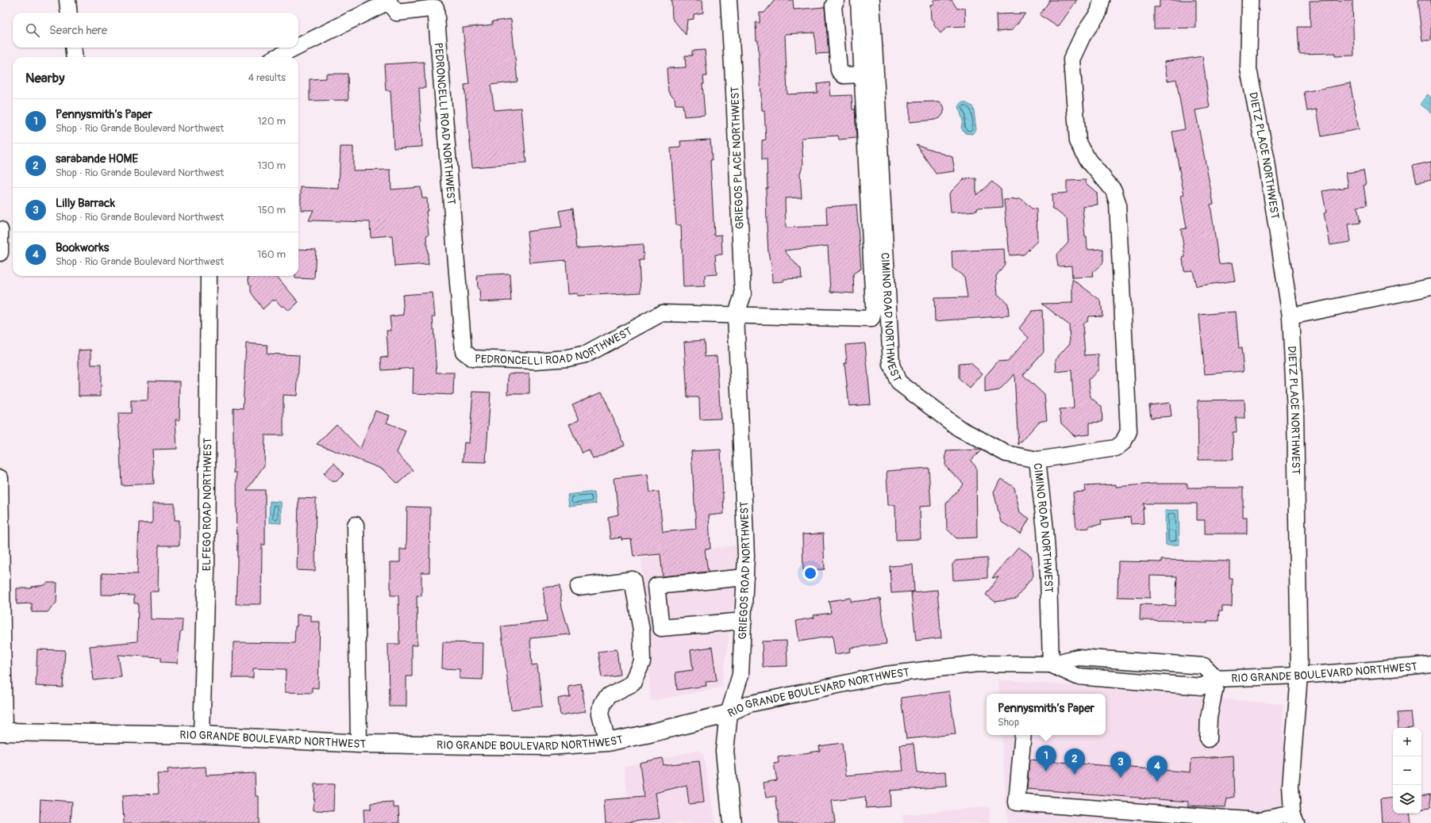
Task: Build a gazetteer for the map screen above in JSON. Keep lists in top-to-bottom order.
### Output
{
  "streets": {
    "main road": ["GRIEGOS ROAD NORTHWEST", "RIO GRANDE BOULEVARD NORTHWEST"],
    "street": [
      "PEDRONCELLI ROAD NORTHWEST",
      "DIETZ PLACE NORTHWEST",
      "GRIEGOS PLACE NORTHWEST",
      "CIMINO ROAD NORTHWEST",
      "ELFEGO ROAD NORTHWEST"
    ]
  },
  "crossings": [
    ["PEDRONCELLI ROAD NORTHWEST", "GRIEGOS PLACE NORTHWEST"],
    ["PEDRONCELLI ROAD NORTHWEST", "GRIEGOS ROAD NORTHWEST"],
    ["DIETZ PLACE NORTHWEST", "RIO GRANDE BOULEVARD NORTHWEST"],
    ["GRIEGOS PLACE NORTHWEST", "GRIEGOS ROAD NORTHWEST"],
    ["CIMINO ROAD NORTHWEST", "RIO GRANDE BOULEVARD NORTHWEST"],
    ["ELFEGO ROAD NORTHWEST", "RIO GRANDE BOULEVARD NORTHWEST"],
    ["GRIEGOS ROAD NORTHWEST", "RIO GRANDE BOULEVARD NORTHWEST"]
  ],
  "page": {
    "search": "Search here",
    "heading": ["Nearby", "4 results"],
    "list": [
      {
        "mark": "1",
        "name": "Pennysmith’s Paper",
        "note": "Shop · Rio Grande Boulevard Northwest",
        "value": "120 m"
      },
      {
        "mark": "2",
        "name": "sarabande HOME",
        "note": "Shop · Rio Grande Boulevard Northwest",
        "value": "130 m"
      },
      {
        "mark": "3",
        "name": "Lilly Barrack",
        "note": "Shop · Rio Grande Boulevard Northwest",
        "value": "150 m"
      },
      {
        "mark": "4",
        "name": "Bookworks",
        "note": "Shop · Rio Grande Boulevard Northwest",
        "value": "160 m"
      }
    ],
    "popup": ["Pennysmith’s Paper", "Shop"],
    "map_buttons": ["+", "−"],
    "pins": [
      "1",
      "2",
      "3",
      "4"
    ]
  }
}
